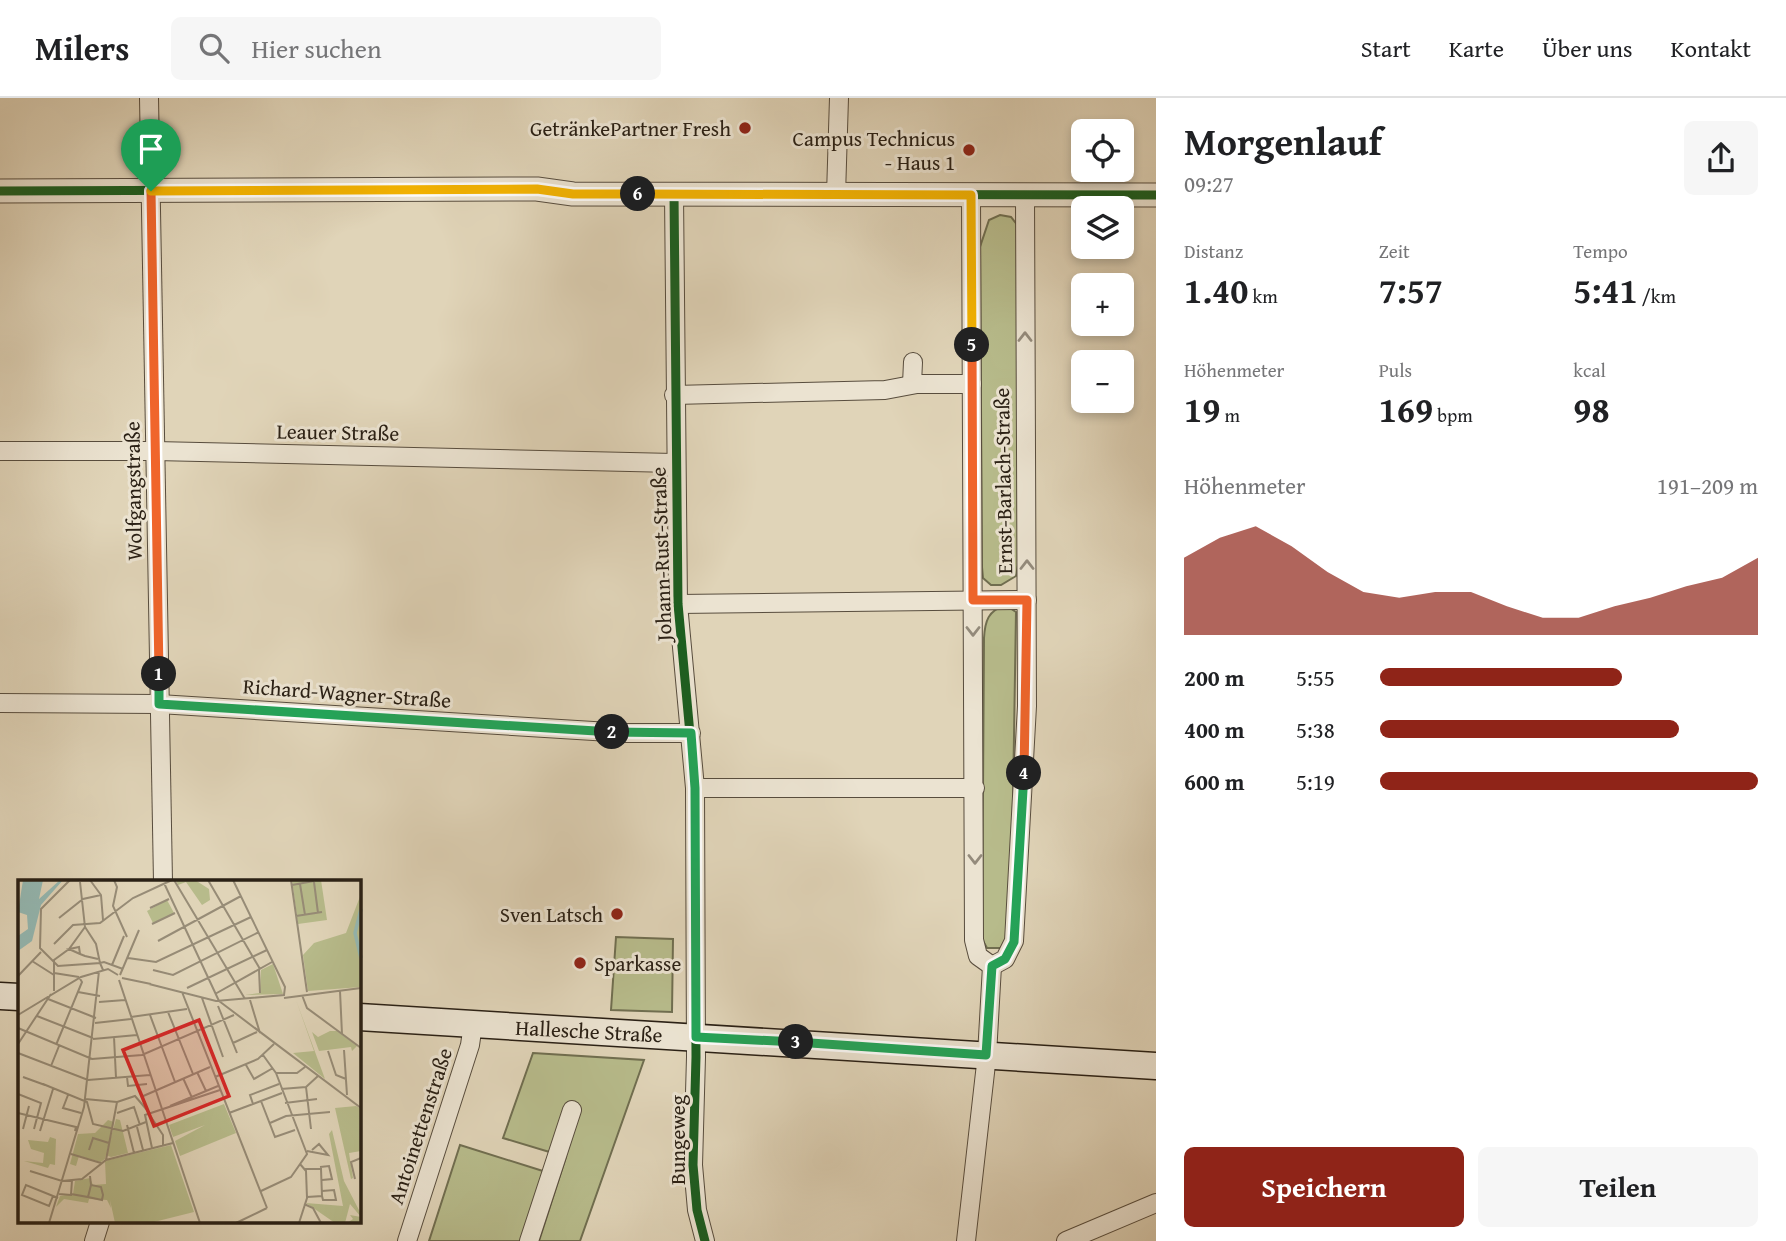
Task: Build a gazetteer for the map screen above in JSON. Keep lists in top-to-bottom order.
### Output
{
  "streets": {
    "main road": ["Hallesche Straße"],
    "street": [
      "Leauer Straße",
      "Ernst-Barlach-Straße",
      "Wolfgangstraße",
      "Johann-Rust-Straße",
      "Richard-Wagner-Straße",
      "Antoinettenstraße",
      "Bungeweg"
    ]
  },
  "crossings": [
    ["Leauer Straße", "Wolfgangstraße"],
    ["Leauer Straße", "Johann-Rust-Straße"],
    ["Ernst-Barlach-Straße", "Johann-Rust-Straße"],
    ["Wolfgangstraße", "Richard-Wagner-Straße"],
    ["Johann-Rust-Straße", "Richard-Wagner-Straße"],
    ["Johann-Rust-Straße", "Hallesche Straße"],
    ["Johann-Rust-Straße", "Bungeweg"],
    ["Hallesche Straße", "Antoinettenstraße"],
    ["Hallesche Straße", "Bungeweg"]
  ],
  "places": [
    "GetränkePartner Fresh",
    "Campus Technicus - Haus 1",
    "Sven Latsch",
    "Sparkasse"
  ],
  "page": {
    "header": "Milers",
    "search": "Hier suchen",
    "nav": [
      "Start",
      "Karte",
      "Über uns",
      "Kontakt"
    ],
    "heading": ["Morgenlauf", "09:27"],
    "map_buttons": ["+", "−"],
    "pins": [
      "6",
      "5",
      "1",
      "2",
      "4",
      "3"
    ],
    "stats": [
      ["Distanz", "1.40 km"],
      ["Zeit", "7:57"],
      ["Tempo", "5:41 /km"],
      ["Höhenmeter", "19 m"],
      ["Puls", "169 bpm"],
      ["kcal", "98"]
    ],
    "chart": ["Höhenmeter", "191–209 m"],
    "list": [
      {
        "name": "200 m",
        "note": "5:55"
      },
      {
        "name": "400 m",
        "note": "5:38"
      },
      {
        "name": "600 m",
        "note": "5:19"
      }
    ],
    "buttons": ["Speichern", "Teilen"]
  }
}
